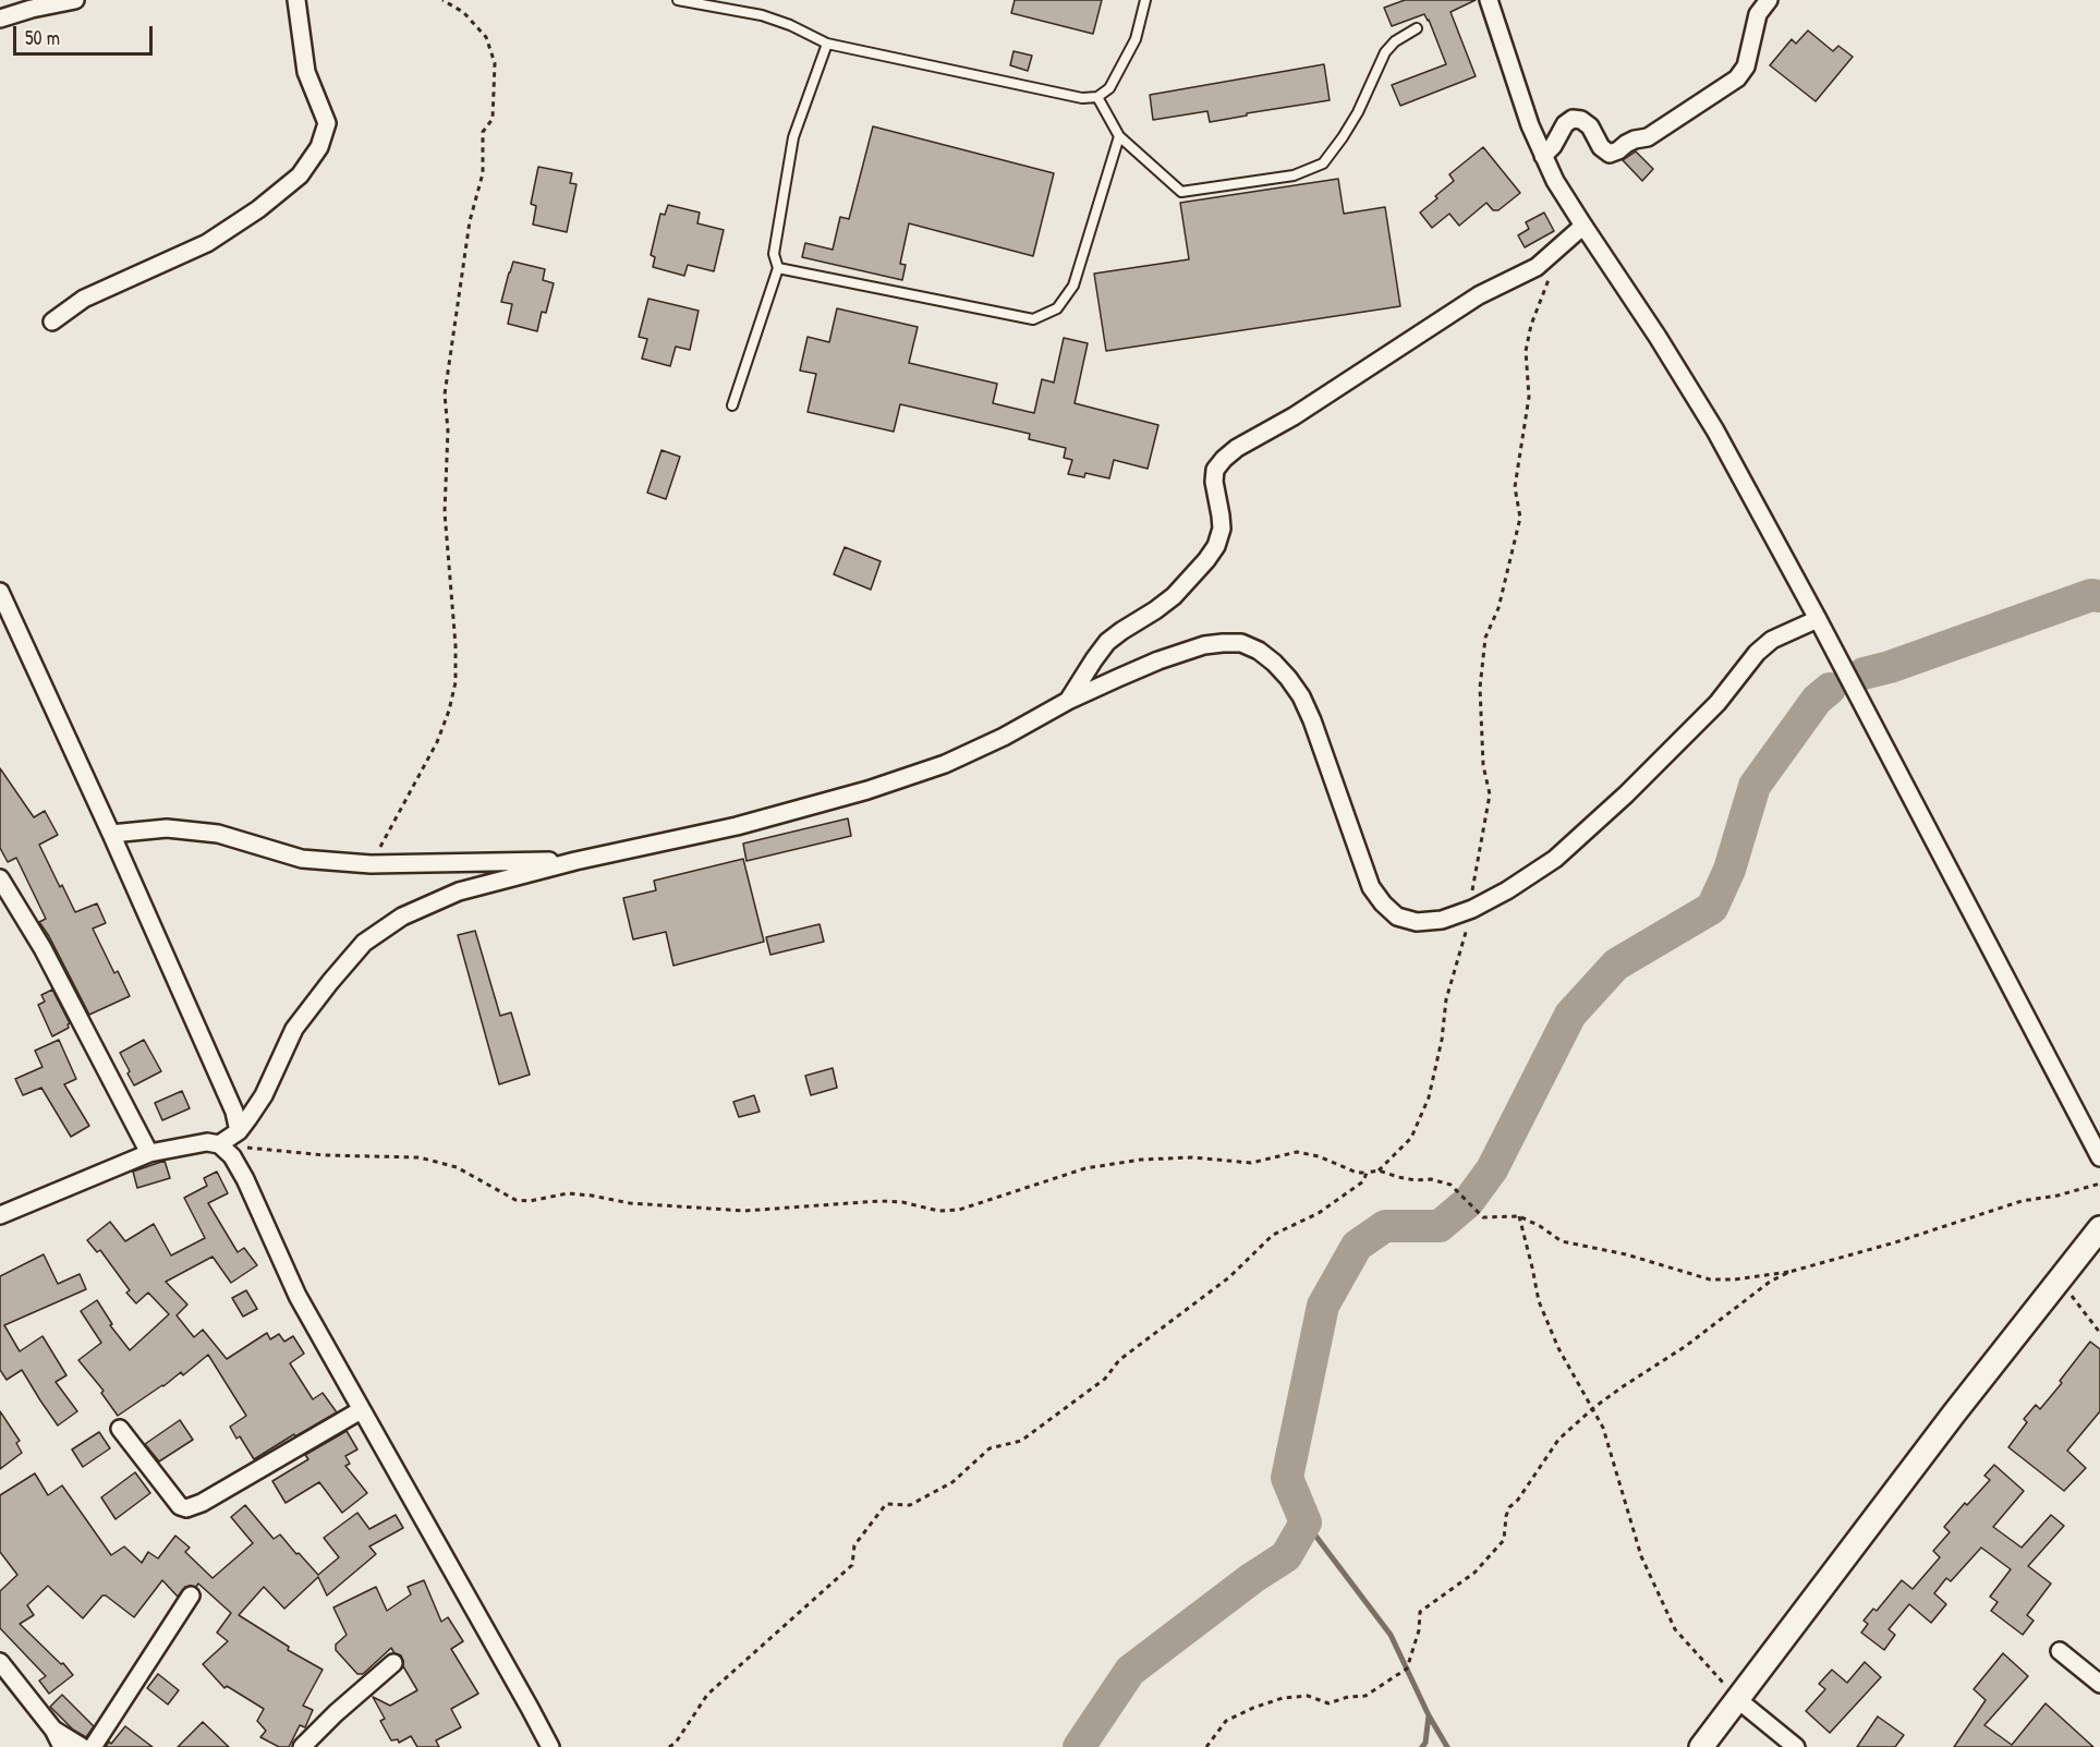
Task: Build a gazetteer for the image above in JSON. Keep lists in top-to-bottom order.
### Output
{
  "scale_bar": "50 m"
}
